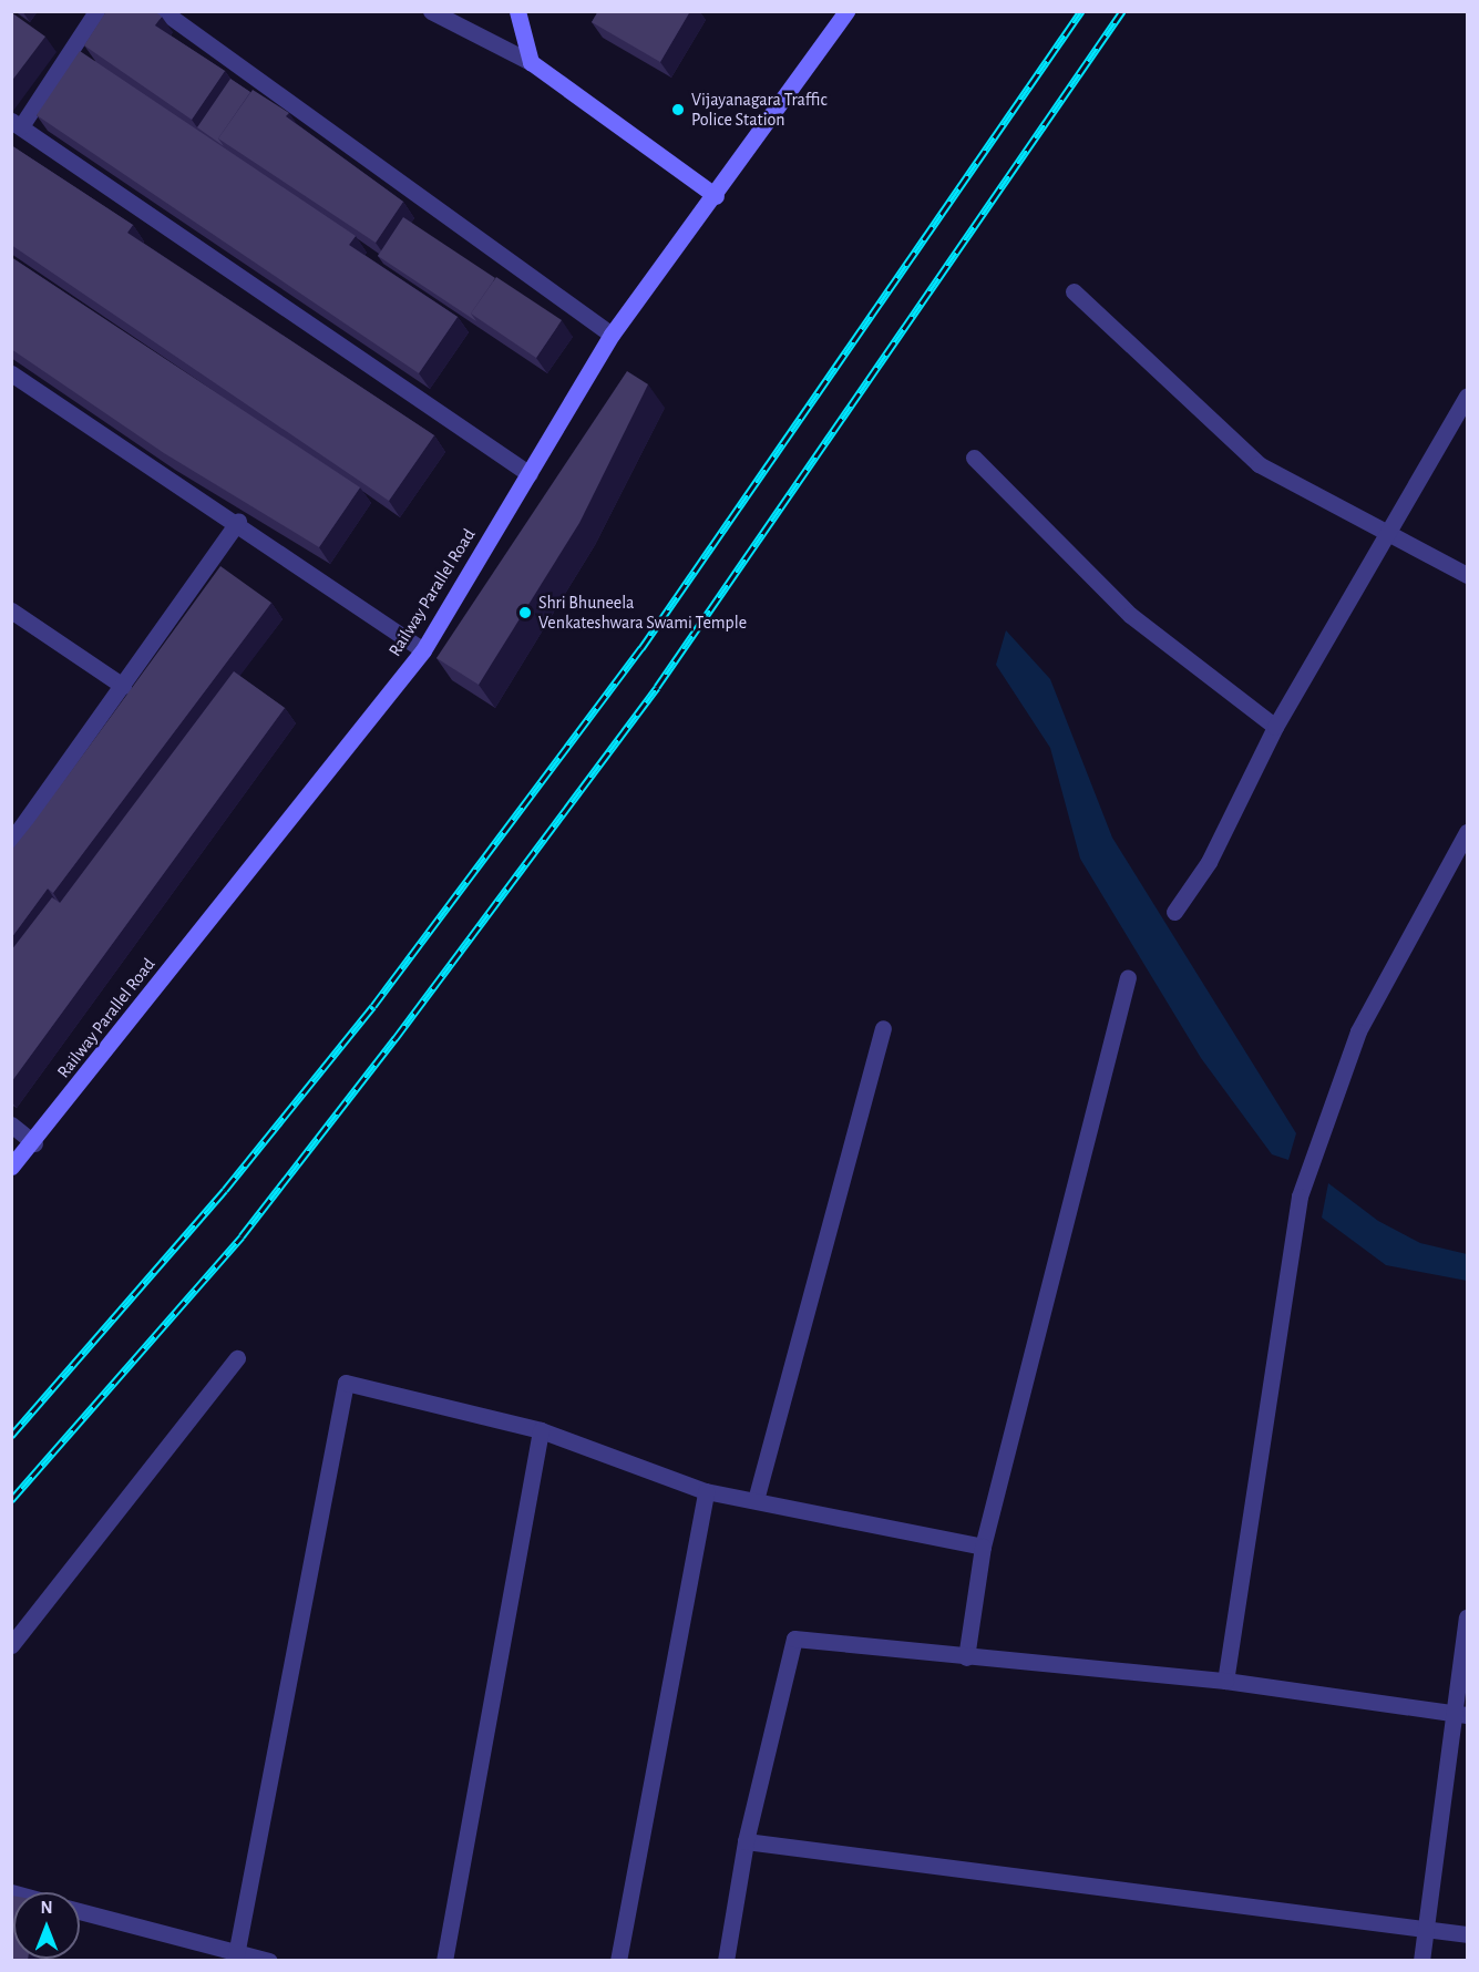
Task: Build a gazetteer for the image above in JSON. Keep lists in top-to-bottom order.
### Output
{
  "streets": {
    "street": ["Railway Parallel Road"]
  },
  "places": ["Vijayanagara Traffic Police Station", "Shri Bhuneela Venkateshwara Swami Temple"],
  "north": "top"
}
